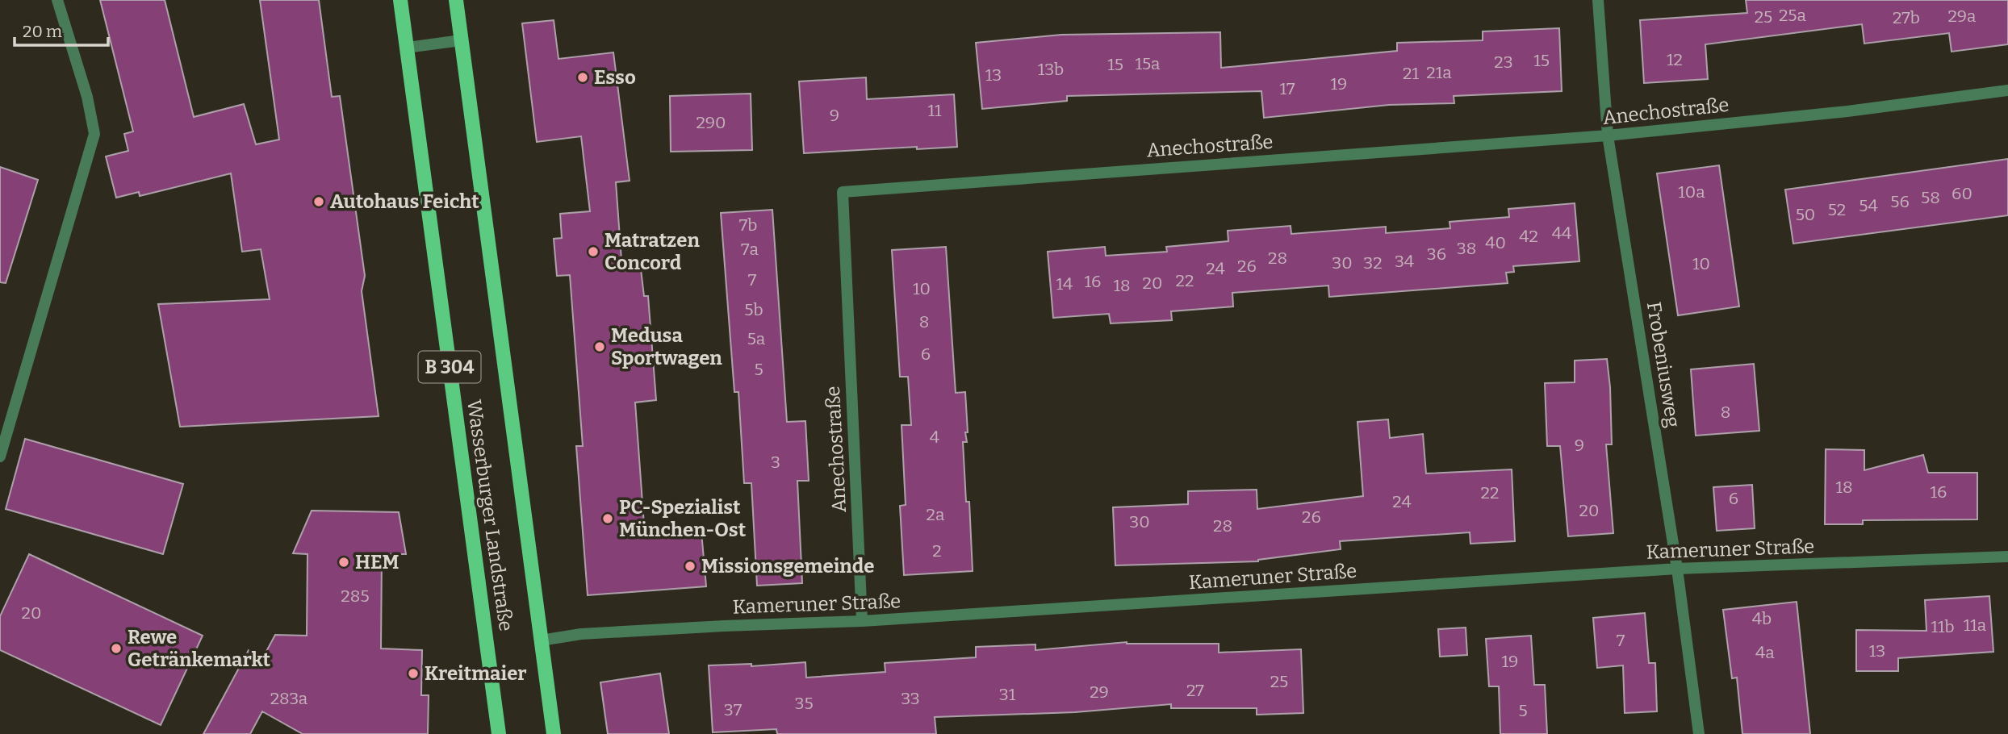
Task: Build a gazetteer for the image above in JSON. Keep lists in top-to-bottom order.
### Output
{
  "streets": {
    "main road": ["B 304", "Wasserburger Landstraße"],
    "street": ["Anechostraße", "Frobeniusweg", "Kameruner Straße"]
  },
  "crossings": [
    ["Anechostraße", "Frobeniusweg"],
    ["Anechostraße", "Kameruner Straße"],
    ["Frobeniusweg", "Kameruner Straße"],
    ["Wasserburger Landstraße", "Kameruner Straße"]
  ],
  "places": [
    "Esso",
    "Autohaus Feicht",
    "Matratzen Concord",
    "Medusa Sportwagen",
    "PC-Spezialist München-Ost",
    "HEM",
    "Missionsgemeinde",
    "Rewe Getränkemarkt",
    "Kreitmaier"
  ],
  "house_numbers": [
    "25a",
    "29a",
    "25",
    "27b",
    "12",
    "15",
    "23",
    "15a",
    "15",
    "13b",
    "21a",
    "21",
    "13",
    "19",
    "17",
    "11",
    "9",
    "290",
    "10a",
    "60",
    "58",
    "56",
    "54",
    "52",
    "50",
    "7b",
    "44",
    "42",
    "40",
    "38",
    "7a",
    "36",
    "28",
    "34",
    "30",
    "32",
    "10",
    "26",
    "24",
    "7",
    "22",
    "16",
    "20",
    "14",
    "18",
    "10",
    "5b",
    "8",
    "5a",
    "6",
    "5",
    "8",
    "4",
    "9",
    "3",
    "18",
    "16",
    "22",
    "6",
    "24",
    "20",
    "2a",
    "26",
    "30",
    "28",
    "2",
    "285",
    "20",
    "4b",
    "11a",
    "11b",
    "7",
    "13",
    "4a",
    "19",
    "25",
    "27",
    "29",
    "31",
    "283a",
    "33",
    "35",
    "37",
    "5"
  ],
  "scale_bar": "20 m"
}
